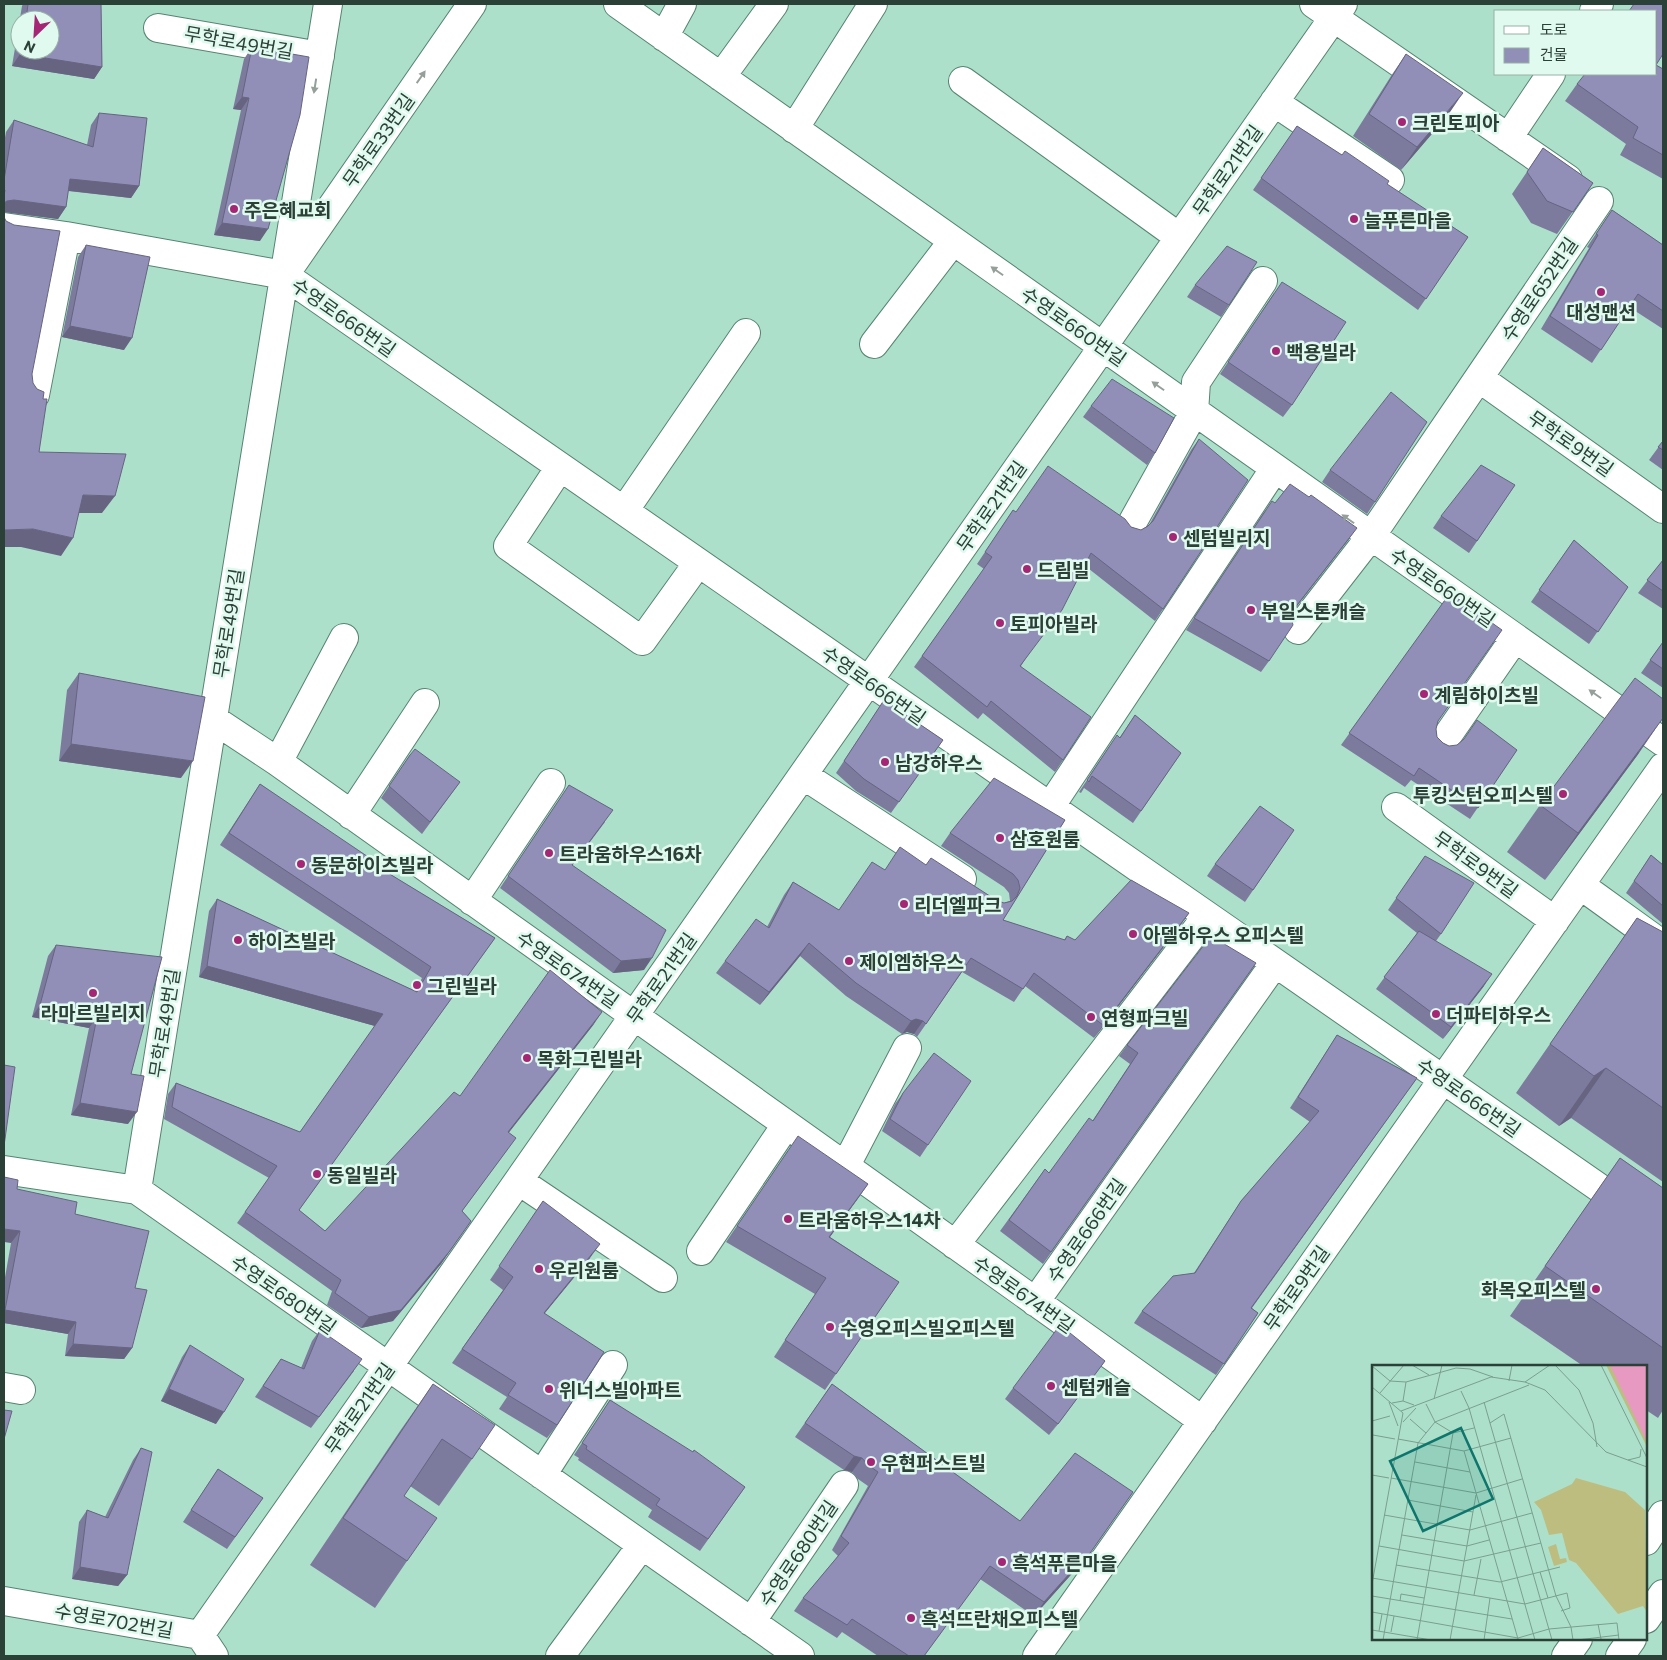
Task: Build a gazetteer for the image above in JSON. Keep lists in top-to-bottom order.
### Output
{
  "streets": {
    "street": [
      "무학로49번길",
      "무학로33번길",
      "무학로21번길",
      "수영로652번길",
      "수영로666번길",
      "수영로660번길",
      "무학로9번길",
      "수영로674번길",
      "수영로680번길",
      "수영로702번길"
    ]
  },
  "crossings": [
    ["무학로49번길", "무학로33번길"],
    ["무학로49번길", "수영로666번길"],
    ["무학로49번길", "수영로674번길"],
    ["무학로49번길", "수영로680번길"],
    ["무학로33번길", "수영로666번길"],
    ["무학로21번길", "수영로652번길"],
    ["무학로21번길", "수영로666번길"],
    ["무학로21번길", "수영로660번길"],
    ["무학로21번길", "수영로674번길"],
    ["무학로21번길", "수영로680번길"],
    ["무학로21번길", "수영로702번길"],
    ["수영로652번길", "수영로660번길"],
    ["수영로652번길", "무학로9번길"],
    ["수영로666번길", "무학로9번길"],
    ["수영로666번길", "수영로674번길"],
    ["수영로660번길", "무학로9번길"],
    ["무학로9번길", "수영로674번길"]
  ],
  "one_way": ["무학로33번길"],
  "places": [
    "크린토피아",
    "주은혜교회",
    "늘푸른마을",
    "대성맨션",
    "백용빌라",
    "센텀빌리지",
    "드림빌",
    "부일스톤캐슬",
    "토피아빌라",
    "계림하이츠빌",
    "남강하우스",
    "투킹스턴오피스텔",
    "삼호원룸",
    "트라움하우스16차",
    "동문하이츠빌라",
    "리더엘파크",
    "아델하우스 오피스텔",
    "하이츠빌라",
    "제이엠하우스",
    "그린빌라",
    "라마르빌리지",
    "더파티하우스",
    "연형파크빌",
    "목화그린빌라",
    "동일빌라",
    "트라움하우스14차",
    "우리원룸",
    "화목오피스텔",
    "수영오피스빌오피스텔",
    "센텀캐슬",
    "위너스빌아파트",
    "우현퍼스트빌",
    "흑석푸른마을",
    "흑석뜨란채오피스텔"
  ],
  "legend": ["도로", "건물"],
  "north": "bottom left"
}
